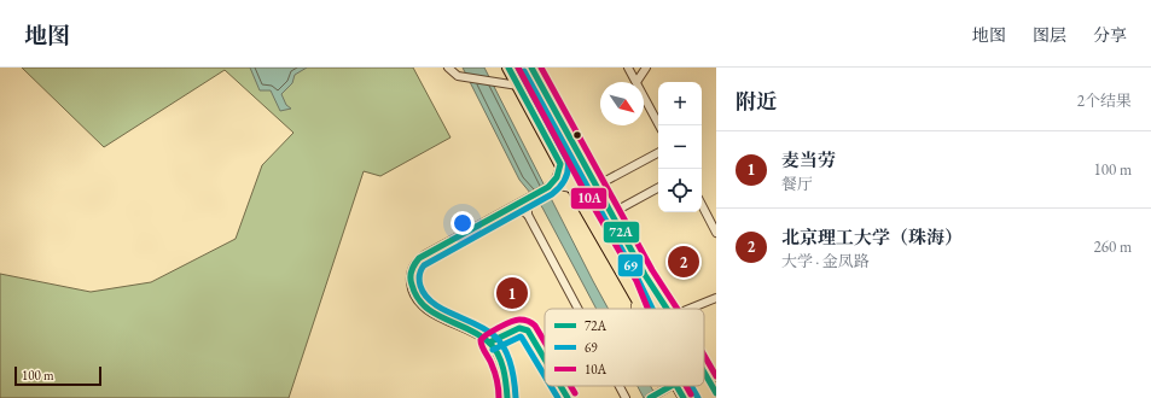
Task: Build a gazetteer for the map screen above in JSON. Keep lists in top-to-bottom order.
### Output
{
  "lines": ["transit line 72A", "transit line 69", "transit line 10A"],
  "legend": ["72A", "69", "10A"],
  "scale_bar": "100 m",
  "north": "bottom right",
  "page": {
    "header": "地图",
    "nav": ["地图", "图层", "分享"],
    "heading": ["附近", "2个结果"],
    "map_buttons": ["+", "−"],
    "list": [
      {
        "mark": "1",
        "name": "麦当劳",
        "note": "餐厅",
        "value": "100 m"
      },
      {
        "mark": "2",
        "name": "北京理工大学（珠海）",
        "note": "大学 · 金凤路",
        "value": "260 m"
      }
    ],
    "pins": ["2", "1"],
    "scale": "100 m"
  }
}
